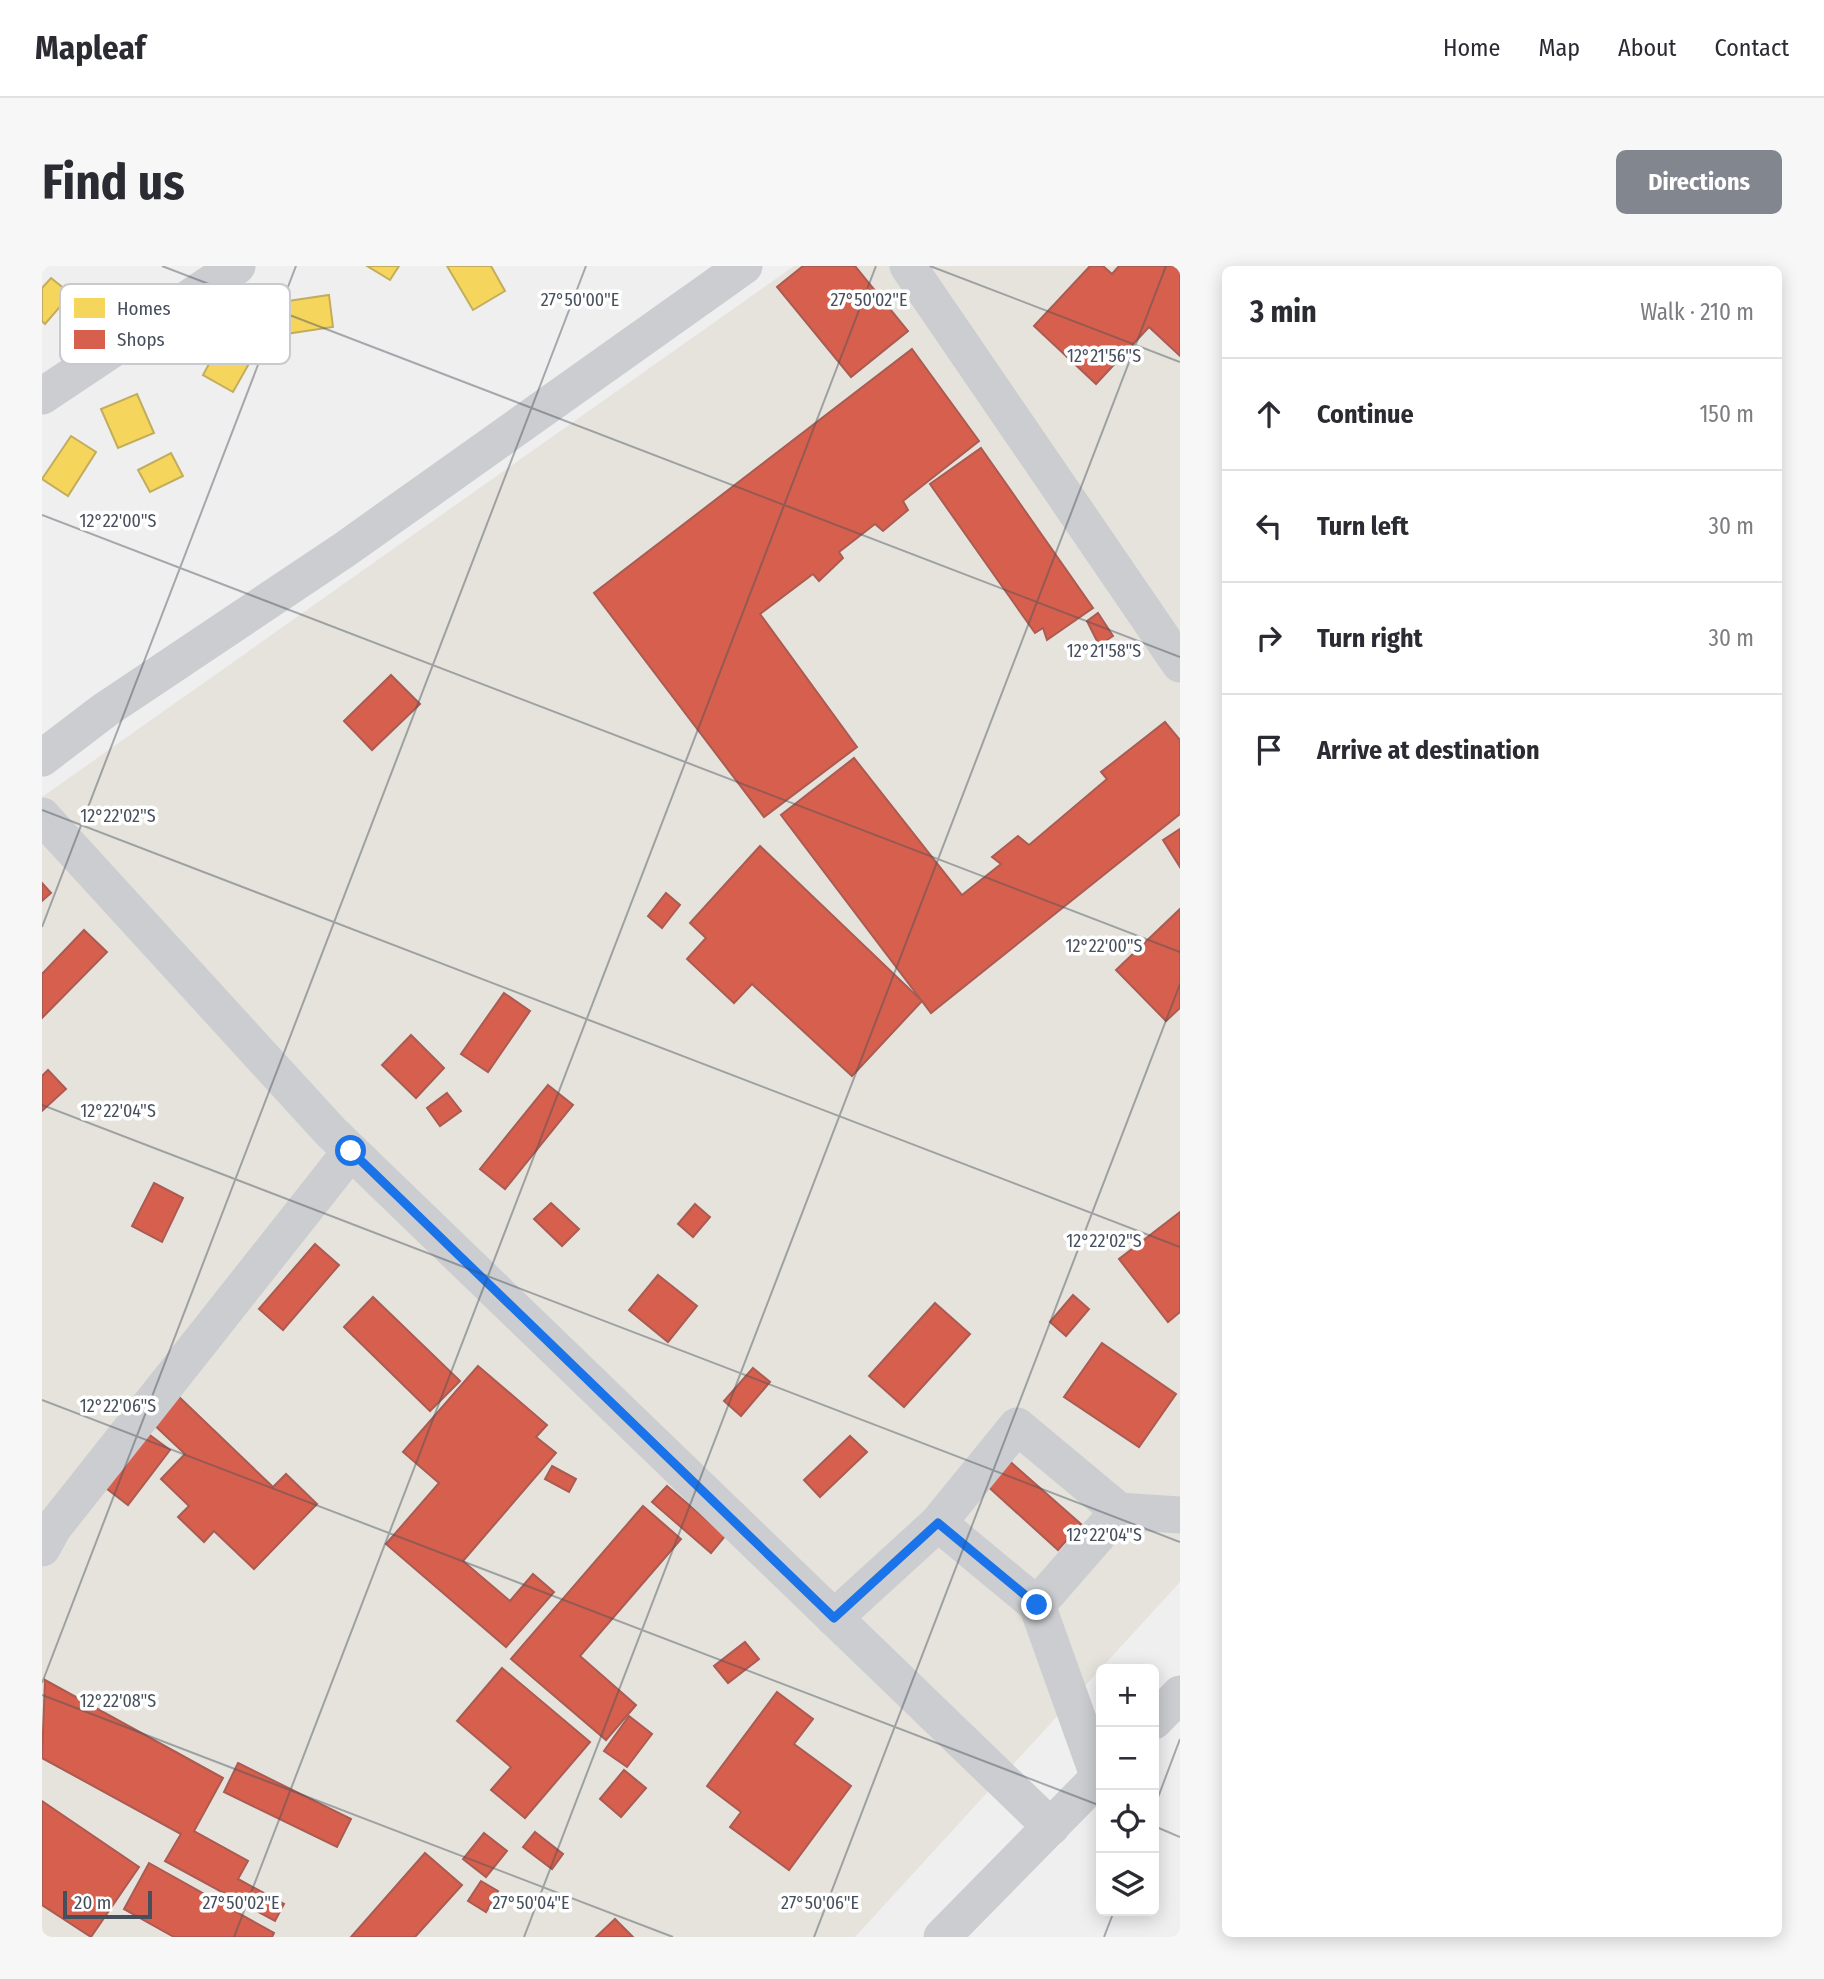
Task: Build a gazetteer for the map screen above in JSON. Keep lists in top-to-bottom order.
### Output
{
  "legend": ["Homes", "Shops"],
  "scale_bar": "20 m",
  "page": {
    "header": "Mapleaf",
    "nav": [
      "Home",
      "Map",
      "About",
      "Contact"
    ],
    "buttons": "Directions",
    "title": "Find us",
    "heading": ["3 min", "Walk · 210 m"],
    "list": [
      ["Continue", "150 m"],
      ["Turn left", "30 m"],
      ["Turn right", "30 m"],
      "Arrive at destination"
    ],
    "map_buttons": ["+", "−"],
    "scale": "20 m"
  },
  "coordinates": [
    "27°50'00\"E",
    "27°50'02\"E",
    "12°21'56\"S",
    "12°22'00\"S",
    "12°21'58\"S",
    "12°22'02\"S",
    "12°22'04\"S",
    "12°22'06\"S",
    "12°22'08\"S",
    "27°50'04\"E",
    "27°50'06\"E"
  ]
}
